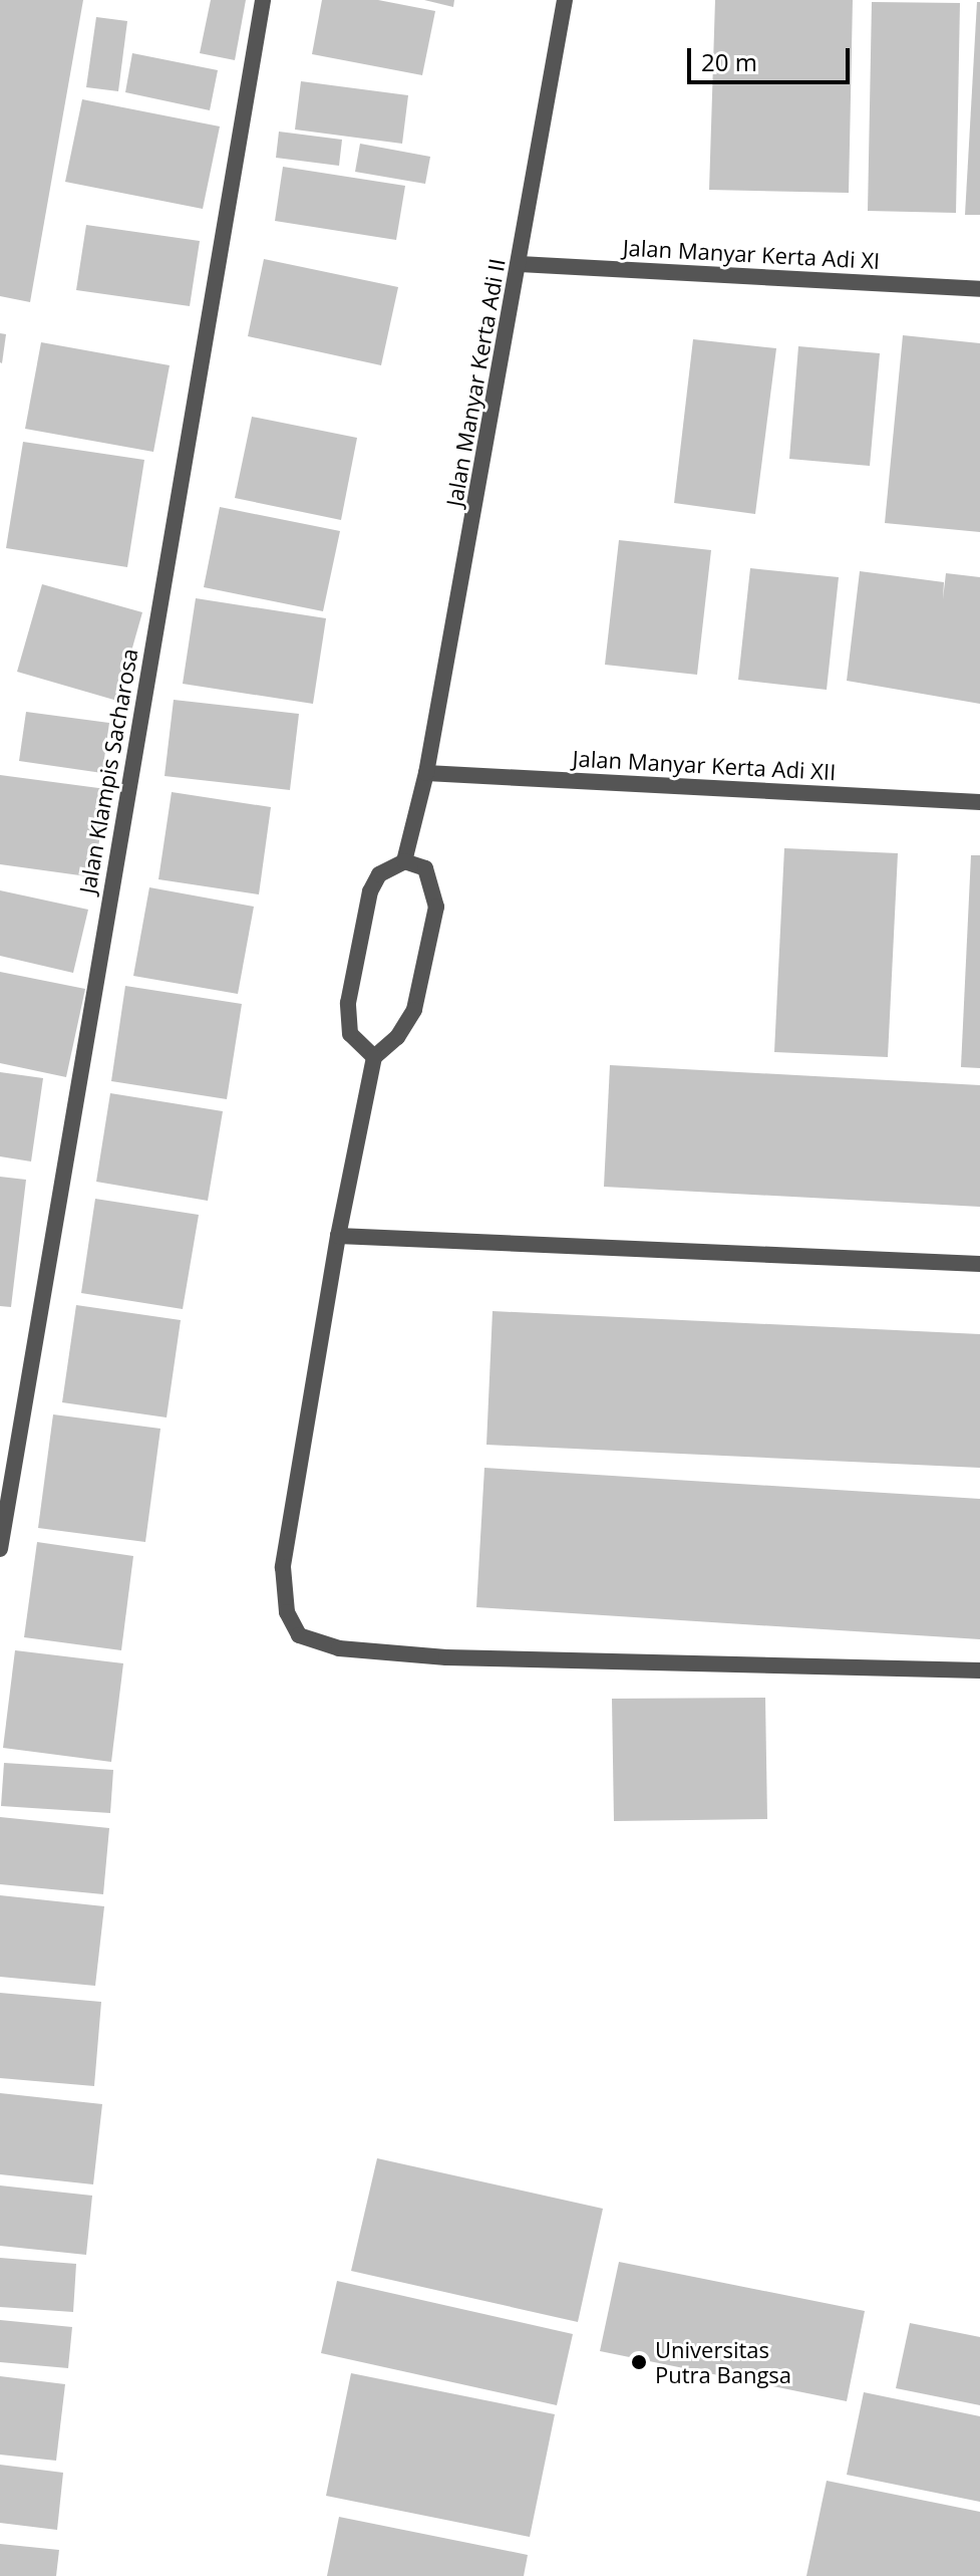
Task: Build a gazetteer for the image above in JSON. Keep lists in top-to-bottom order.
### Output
{
  "streets": {
    "street": [
      "Jalan Manyar Kerta Adi XI",
      "Jalan Manyar Kerta Adi II",
      "Jalan Manyar Kerta Adi XII",
      "Jalan Klampis Sacharosa"
    ]
  },
  "crossings": [
    ["Jalan Manyar Kerta Adi XI", "Jalan Manyar Kerta Adi II"],
    ["Jalan Manyar Kerta Adi II", "Jalan Manyar Kerta Adi XII"]
  ],
  "places": ["Universitas Putra Bangsa"],
  "scale_bar": "20 m"
}
